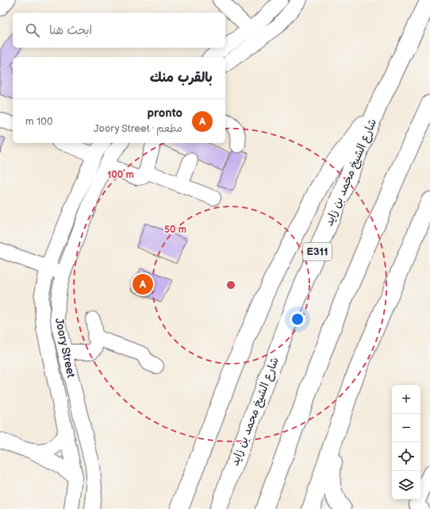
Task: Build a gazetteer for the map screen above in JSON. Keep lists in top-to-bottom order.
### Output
{
  "streets": {
    "highway": ["شارع الشيخ محمد بن زايد", "E311"],
    "street": ["Joory Street"]
  },
  "page": {
    "search": "ابحث هنا",
    "heading": "بالقرب منك",
    "list": [
      {
        "mark": "A",
        "name": "pronto",
        "note": "مطعم · Joory Street",
        "value": "100 m"
      }
    ],
    "pins": "A",
    "map_buttons": ["+", "−"]
  },
  "rings": ["100 m", "50 m"]
}
